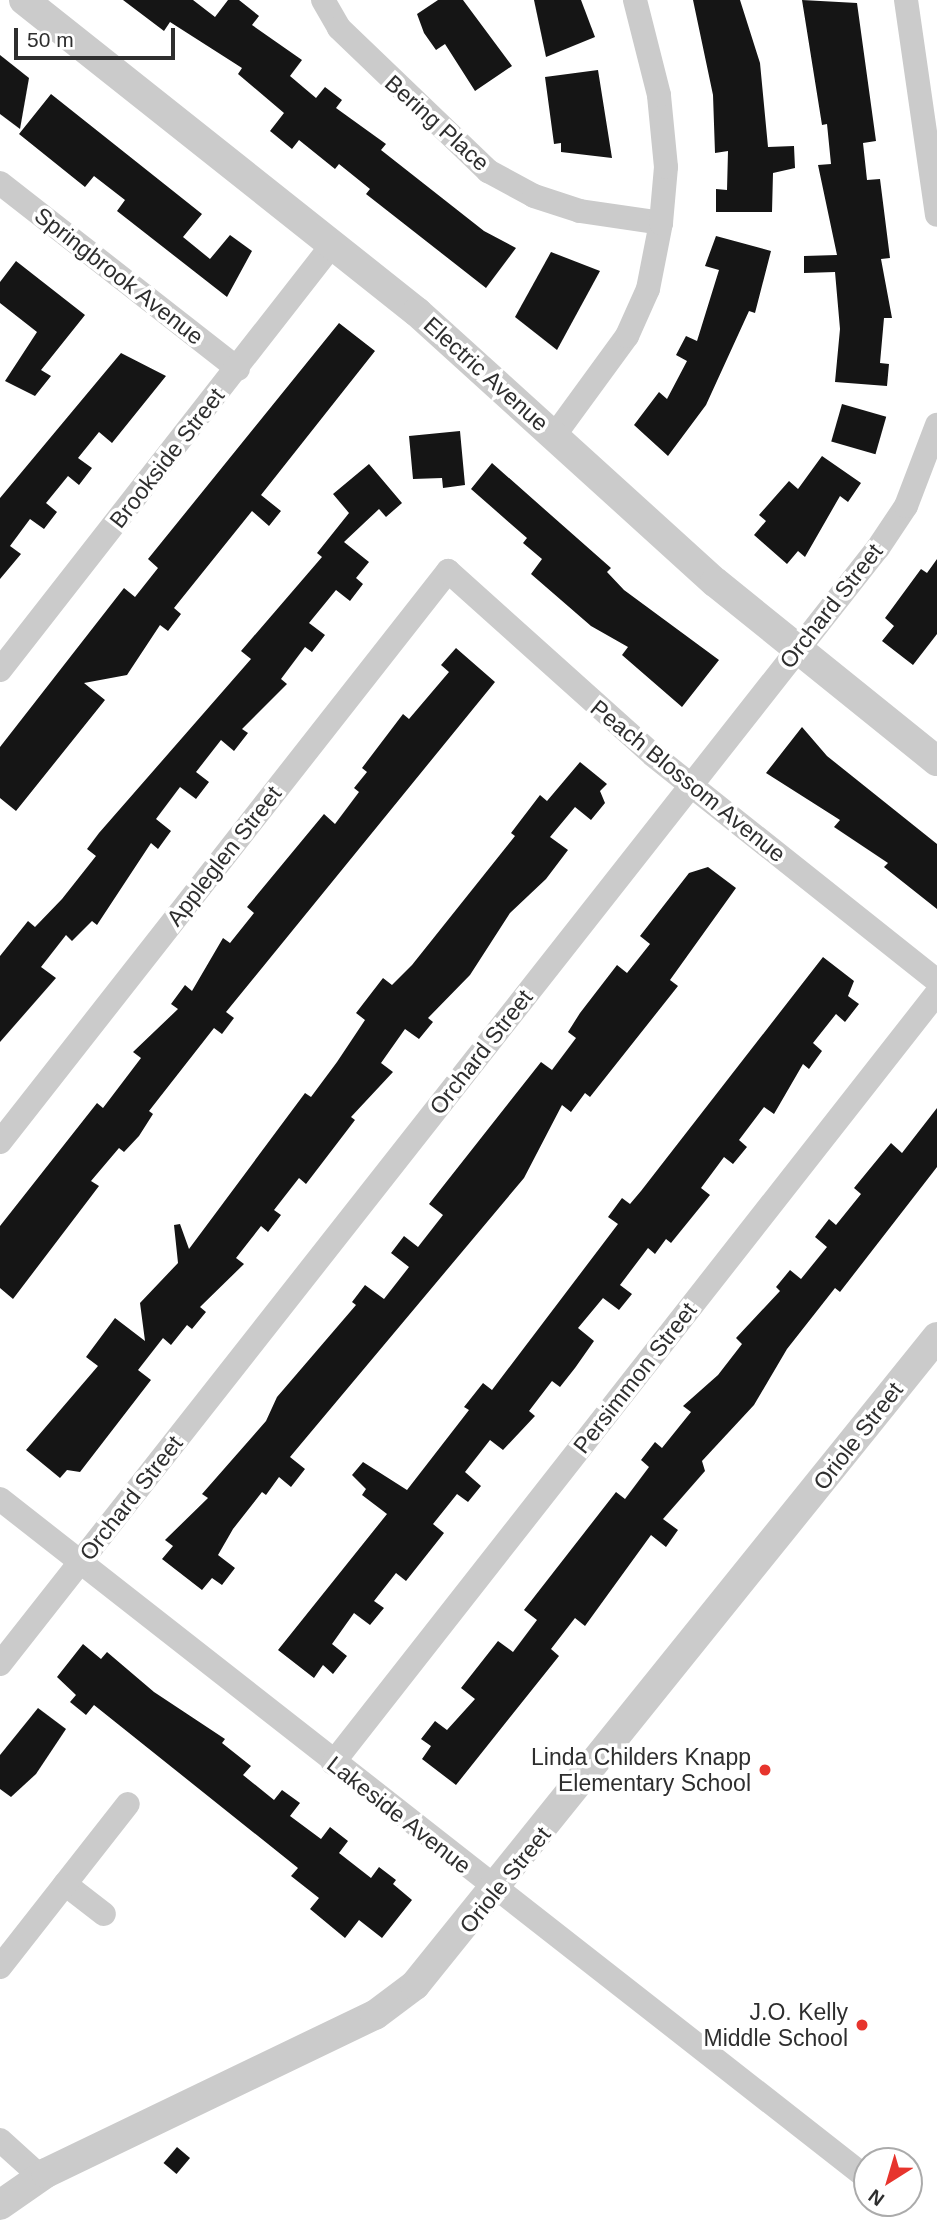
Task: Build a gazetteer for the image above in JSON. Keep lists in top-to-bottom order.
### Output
{
  "streets": {
    "street": [
      "Bering Place",
      "Springbrook Avenue",
      "Electric Avenue",
      "Brookside Street",
      "Orchard Street",
      "Peach Blossom Avenue",
      "Appleglen Street",
      "Persimmon Street",
      "Oriole Street",
      "Lakeside Avenue"
    ]
  },
  "crossings": [
    ["Springbrook Avenue", "Brookside Street"],
    ["Electric Avenue", "Brookside Street"],
    ["Electric Avenue", "Orchard Street"],
    ["Orchard Street", "Peach Blossom Avenue"],
    ["Orchard Street", "Lakeside Avenue"],
    ["Peach Blossom Avenue", "Appleglen Street"],
    ["Persimmon Street", "Lakeside Avenue"],
    ["Oriole Street", "Lakeside Avenue"]
  ],
  "places": ["Linda Childers Knapp Elementary School", "J.O. Kelly Middle School"],
  "scale_bar": "50 m",
  "north": "bottom left"
}
